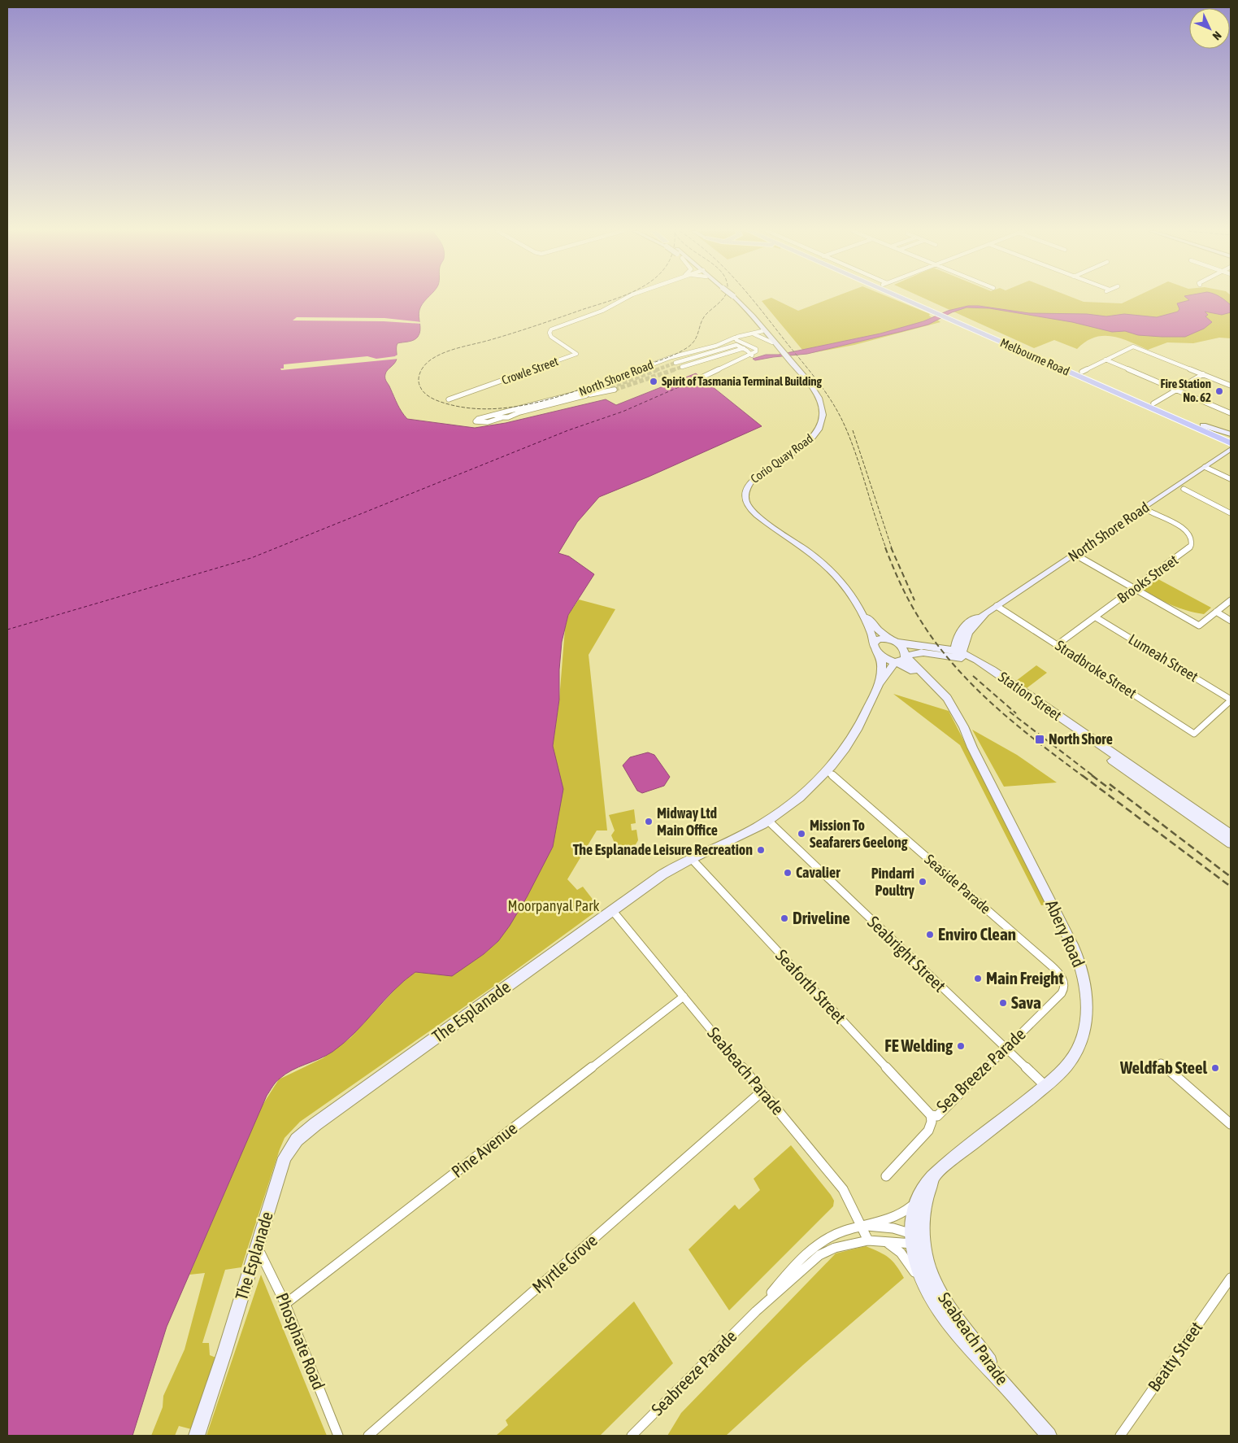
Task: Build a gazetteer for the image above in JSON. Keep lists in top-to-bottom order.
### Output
{
  "streets": {
    "highway": ["Melbourne Road"],
    "main road": [
      "North Shore Road",
      "Corio Quay Road",
      "Station Street",
      "Abery Road",
      "The Esplanade",
      "Seabeach Parade"
    ],
    "street": [
      "Crowle Street",
      "Brooks Street",
      "Lumeah Street",
      "Stradbroke Street",
      "Seaside Parade",
      "Seabright Street",
      "Seaforth Street",
      "Sea Breeze Parade",
      "Pine Avenue",
      "Myrtle Grove",
      "Phosphate Road",
      "Beatty Street",
      "Seabreeze Parade"
    ]
  },
  "crossings": [
    ["North Shore Road", "Stradbroke Street"],
    ["North Shore Road", "Station Street"],
    ["Corio Quay Road", "Station Street"],
    ["Corio Quay Road", "Abery Road"],
    ["Corio Quay Road", "The Esplanade"],
    ["Brooks Street", "Lumeah Street"],
    ["Brooks Street", "Stradbroke Street"],
    ["Lumeah Street", "Stradbroke Street"],
    ["Station Street", "Abery Road"],
    ["Seaside Parade", "The Esplanade"],
    ["Seaside Parade", "Sea Breeze Parade"],
    ["Abery Road", "Seabright Street"],
    ["Abery Road", "The Esplanade"],
    ["Abery Road", "Seabeach Parade"],
    ["Abery Road", "Seabreeze Parade"],
    ["Seabright Street", "The Esplanade"],
    ["Seabright Street", "Sea Breeze Parade"],
    ["Seaforth Street", "The Esplanade"],
    ["Seaforth Street", "Sea Breeze Parade"],
    ["The Esplanade", "Seabeach Parade"],
    ["The Esplanade", "Phosphate Road"],
    ["Seabeach Parade", "Pine Avenue"],
    ["Seabeach Parade", "Myrtle Grove"],
    ["Seabeach Parade", "Seabreeze Parade"],
    ["Pine Avenue", "Phosphate Road"]
  ],
  "parks": ["Moorpanyal Park"],
  "places": {
    "other": [
      "Spirit of Tasmania Terminal Building",
      "Fire Station No. 62",
      "Midway Ltd Main Office",
      "Mission To Seafarers Geelong",
      "The Esplanade Leisure Recreation",
      "Cavalier",
      "Pindarri Poultry",
      "Driveline",
      "Enviro Clean",
      "Main Freight",
      "Sava",
      "FE Welding",
      "Weldfab Steel"
    ],
    "transit": ["North Shore"]
  },
  "north": "bottom right"
}
